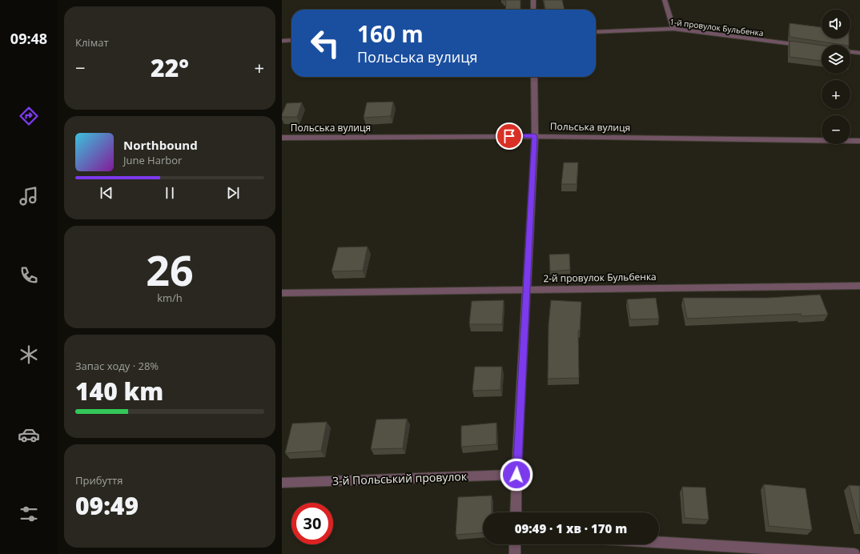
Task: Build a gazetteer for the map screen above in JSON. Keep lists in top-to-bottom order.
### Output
{
  "streets": {
    "street": [
      "1-й провулок Бульбенка",
      "Польська вулиця",
      "2-й провулок Бульбенка",
      "3-й Польський провулок"
    ]
  },
  "page": {
    "tabs": "09:48",
    "tile": [
      "Клімат",
      ["26", "km/h"],
      ["Запас ходу · 28%", "140 km"],
      ["Прибуття", "09:49"]
    ],
    "map_buttons": ["+", "−"],
    "turn": ["160 m", "Польська вулиця"],
    "heat": ["−", "22°", "+"],
    "song": ["Northbound", "June Harbor"],
    "limit": "30",
    "trip": "09:49 · 1 хв · 170 m"
  }
}
